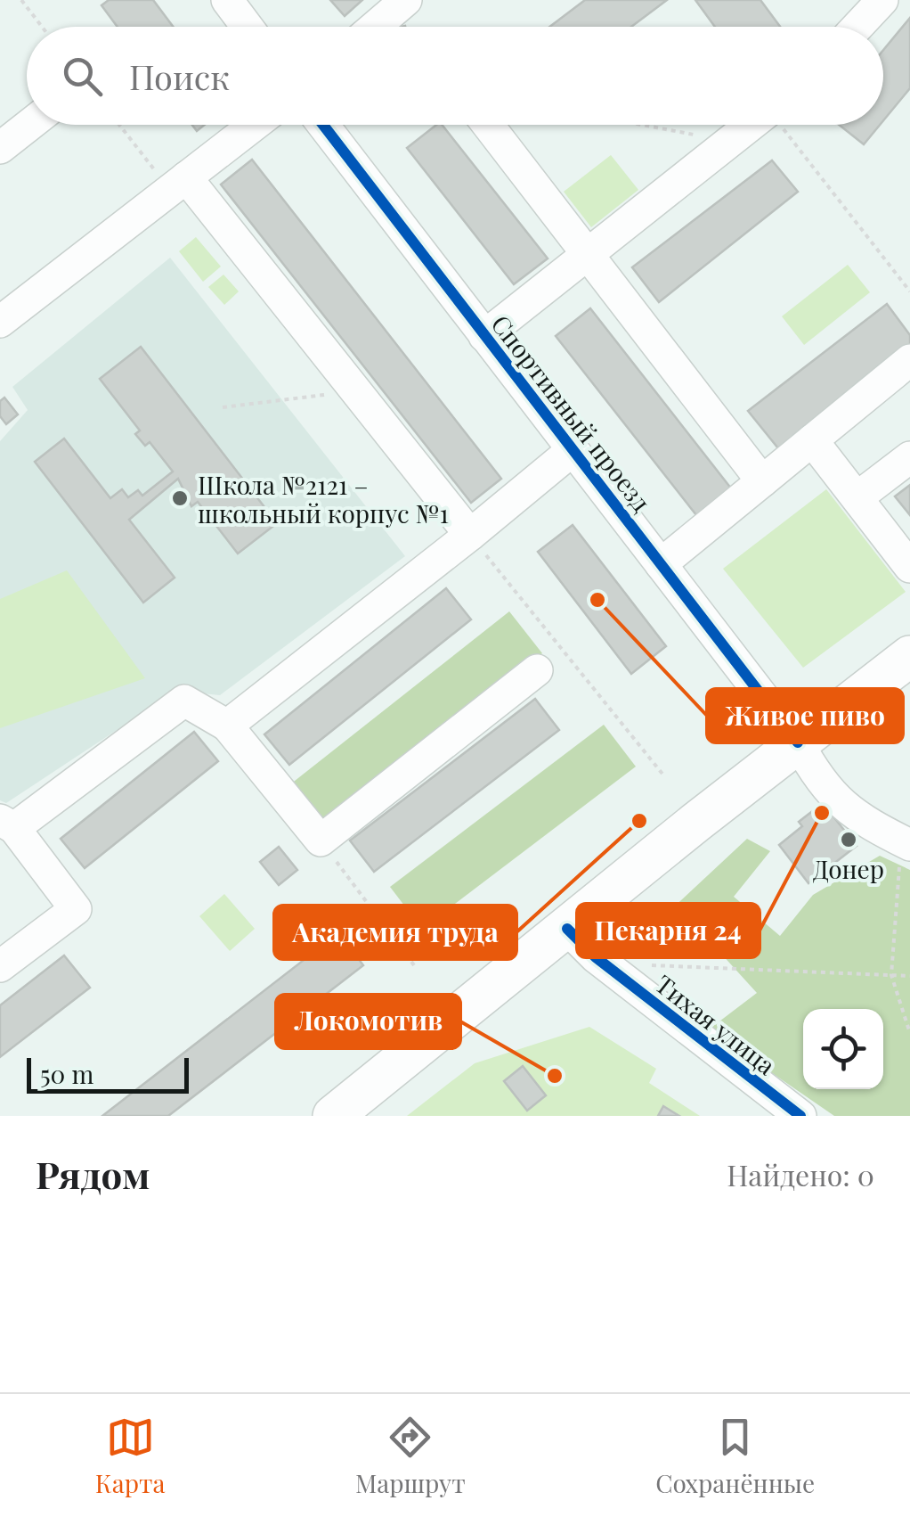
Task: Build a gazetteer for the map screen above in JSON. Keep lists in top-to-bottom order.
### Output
{
  "streets": {
    "street": ["Спортивный проезд", "Тихая улица"]
  },
  "places": [
    "Школа №2121 – школьный корпус №1",
    "Живое пиво",
    "Пекарня 24",
    "Академия труда",
    "Донер",
    "Локомотив"
  ],
  "scale_bar": "50 m",
  "page": {
    "search": "Поиск",
    "scale": "50 m",
    "heading": ["Рядом", "Найдено: 0"],
    "nav": ["Карта", "Маршрут", "Сохранённые"]
  }
}
